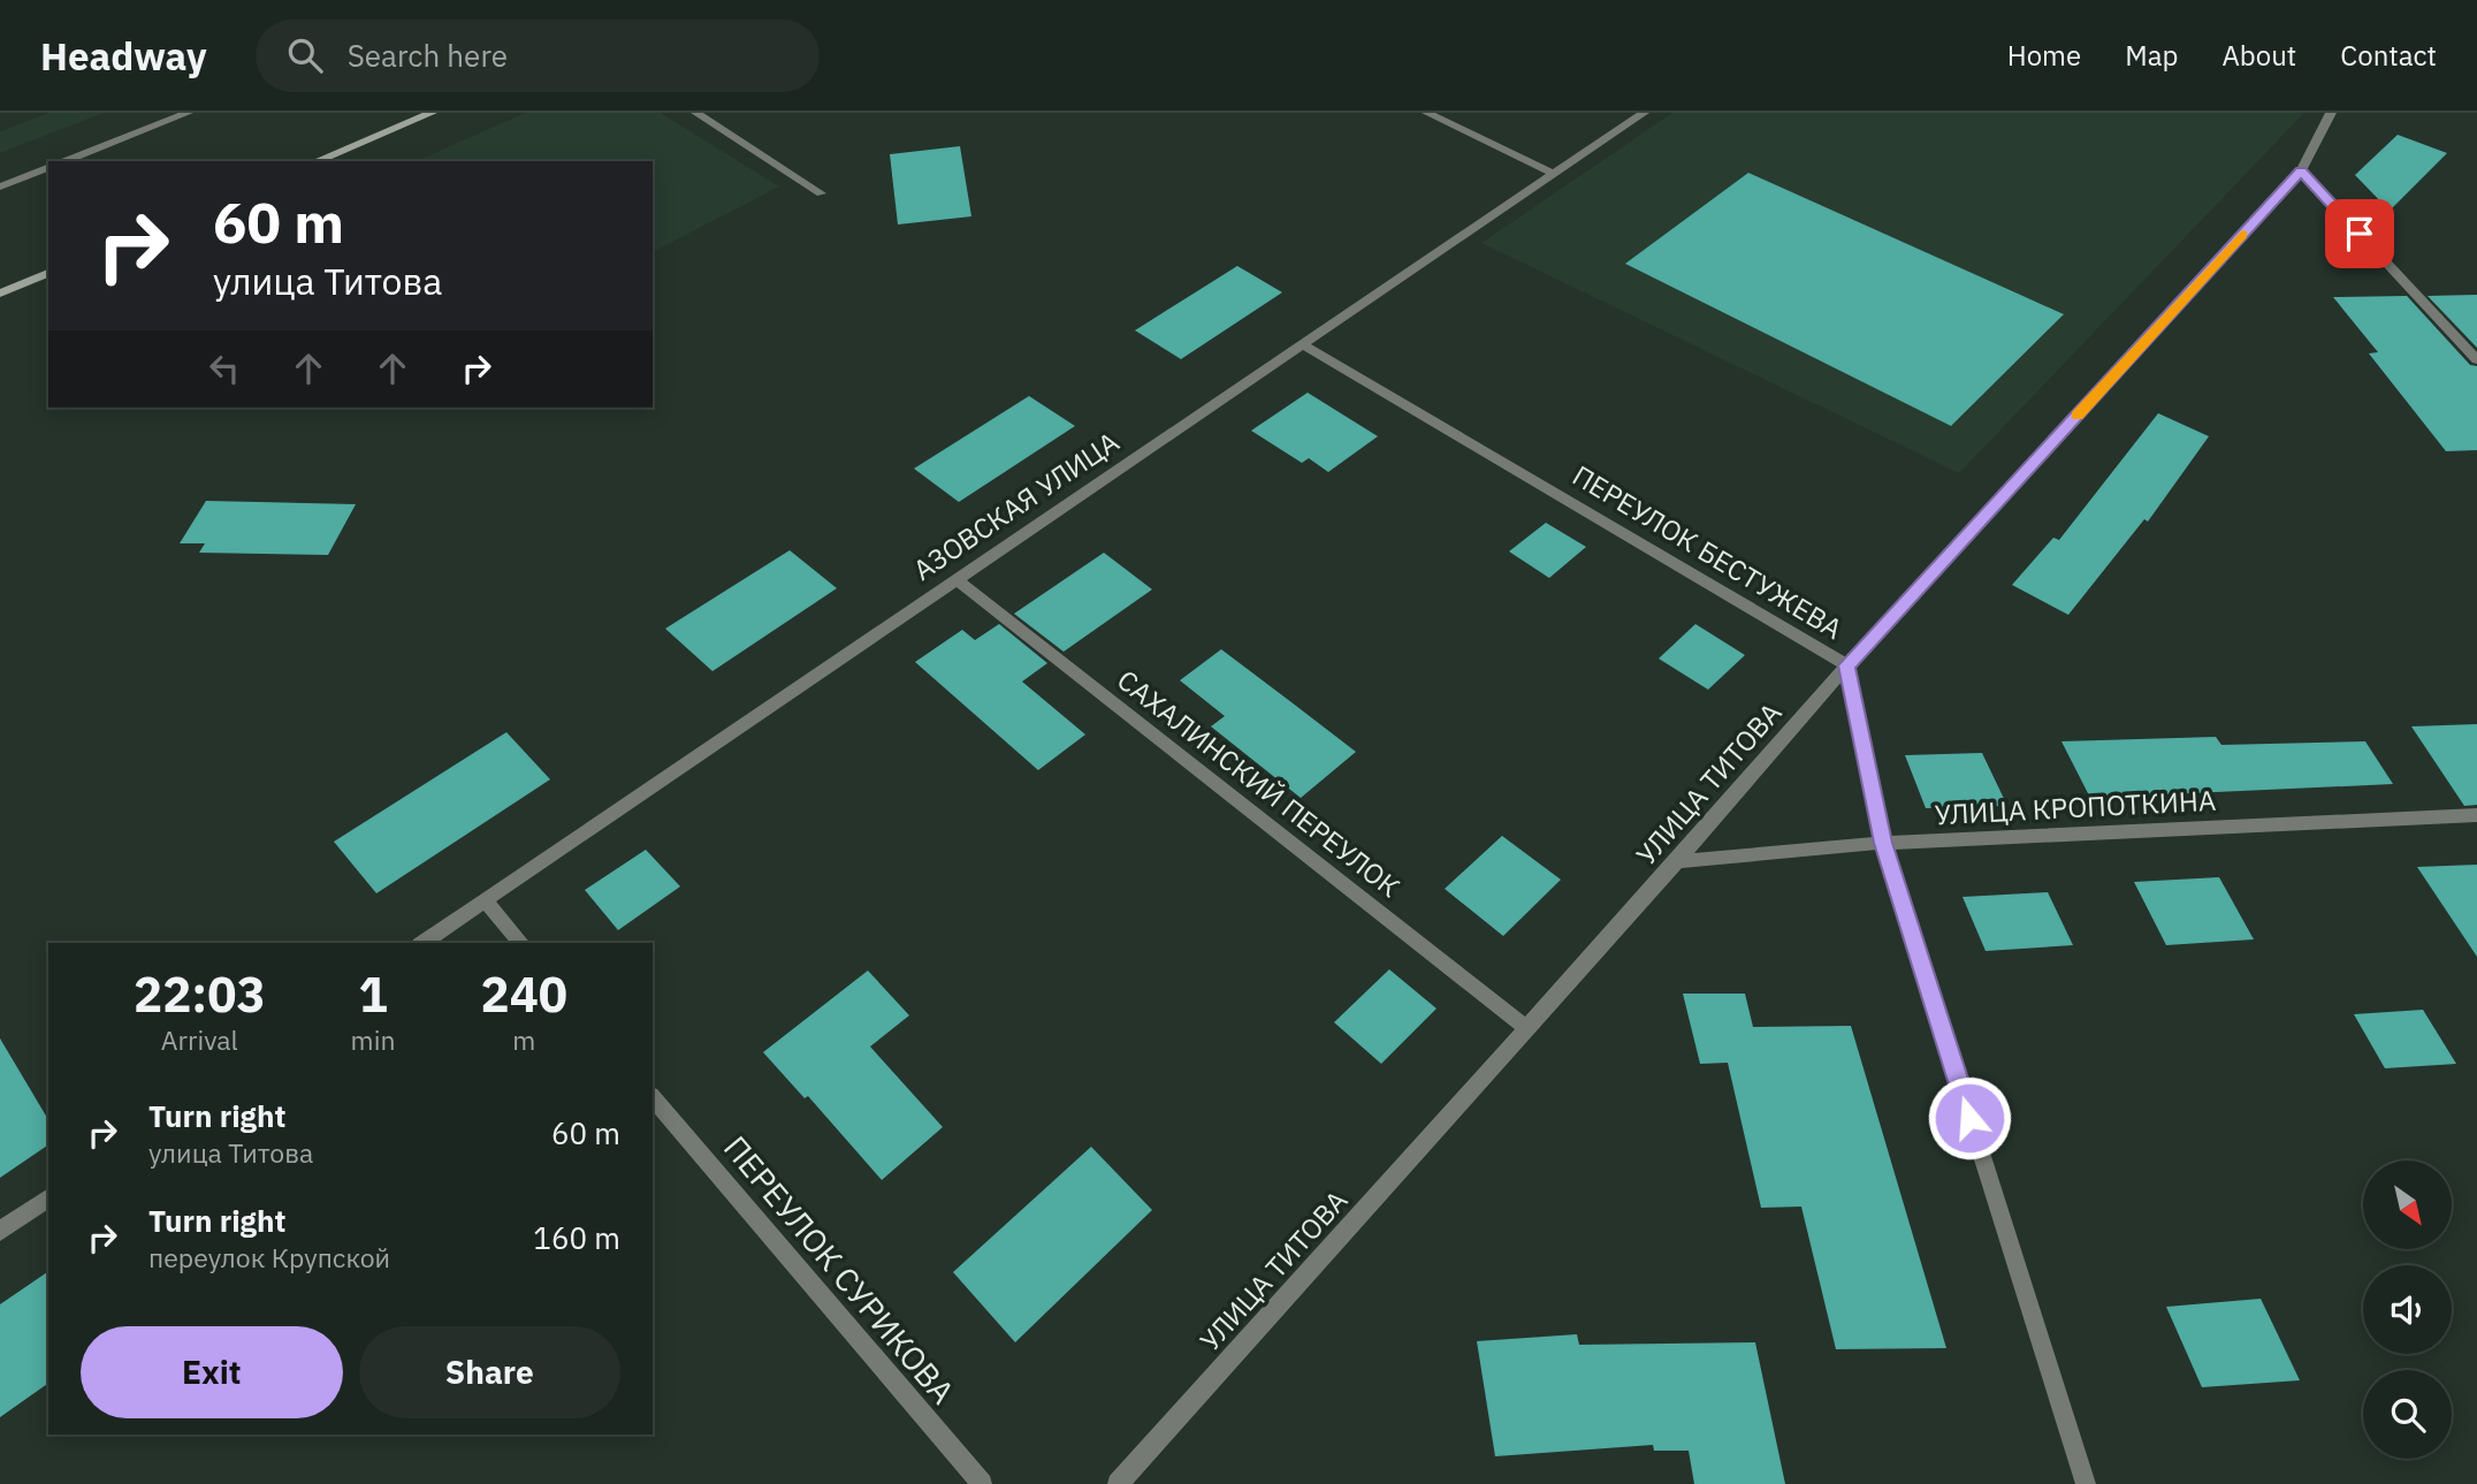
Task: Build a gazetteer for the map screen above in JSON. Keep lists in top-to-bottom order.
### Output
{
  "streets": {
    "street": [
      "АЗОВСКАЯ УЛИЦА",
      "ПЕРЕУЛОК БЕСТУЖЕВА",
      "САХАЛИНСКИЙ ПЕРЕУЛОК",
      "УЛИЦА ТИТОВА",
      "УЛИЦА КРОПОТКИНА",
      "ПЕРЕУЛОК СУРИКОВА"
    ]
  },
  "crossings": [
    ["АЗОВСКАЯ УЛИЦА", "ПЕРЕУЛОК БЕСТУЖЕВА"],
    ["АЗОВСКАЯ УЛИЦА", "САХАЛИНСКИЙ ПЕРЕУЛОК"],
    ["ПЕРЕУЛОК БЕСТУЖЕВА", "УЛИЦА ТИТОВА"],
    ["ПЕРЕУЛОК БЕСТУЖЕВА", "УЛИЦА КРОПОТКИНА"],
    ["САХАЛИНСКИЙ ПЕРЕУЛОК", "УЛИЦА ТИТОВА"],
    ["УЛИЦА ТИТОВА", "УЛИЦА КРОПОТКИНА"]
  ],
  "north": "bottom right",
  "page": {
    "header": "Headway",
    "search": "Search here",
    "nav": [
      "Home",
      "Map",
      "About",
      "Contact"
    ],
    "turn": ["60 m", "улица Титова"],
    "eta": [
      "22:03",
      "Arrival",
      "1",
      "min",
      "240",
      "m"
    ],
    "list": [
      {
        "name": "Turn right",
        "note": "улица Титова",
        "value": "60 m"
      },
      {
        "name": "Turn right",
        "note": "переулок Крупской",
        "value": "160 m"
      }
    ],
    "buttons": ["Exit", "Share"]
  }
}
